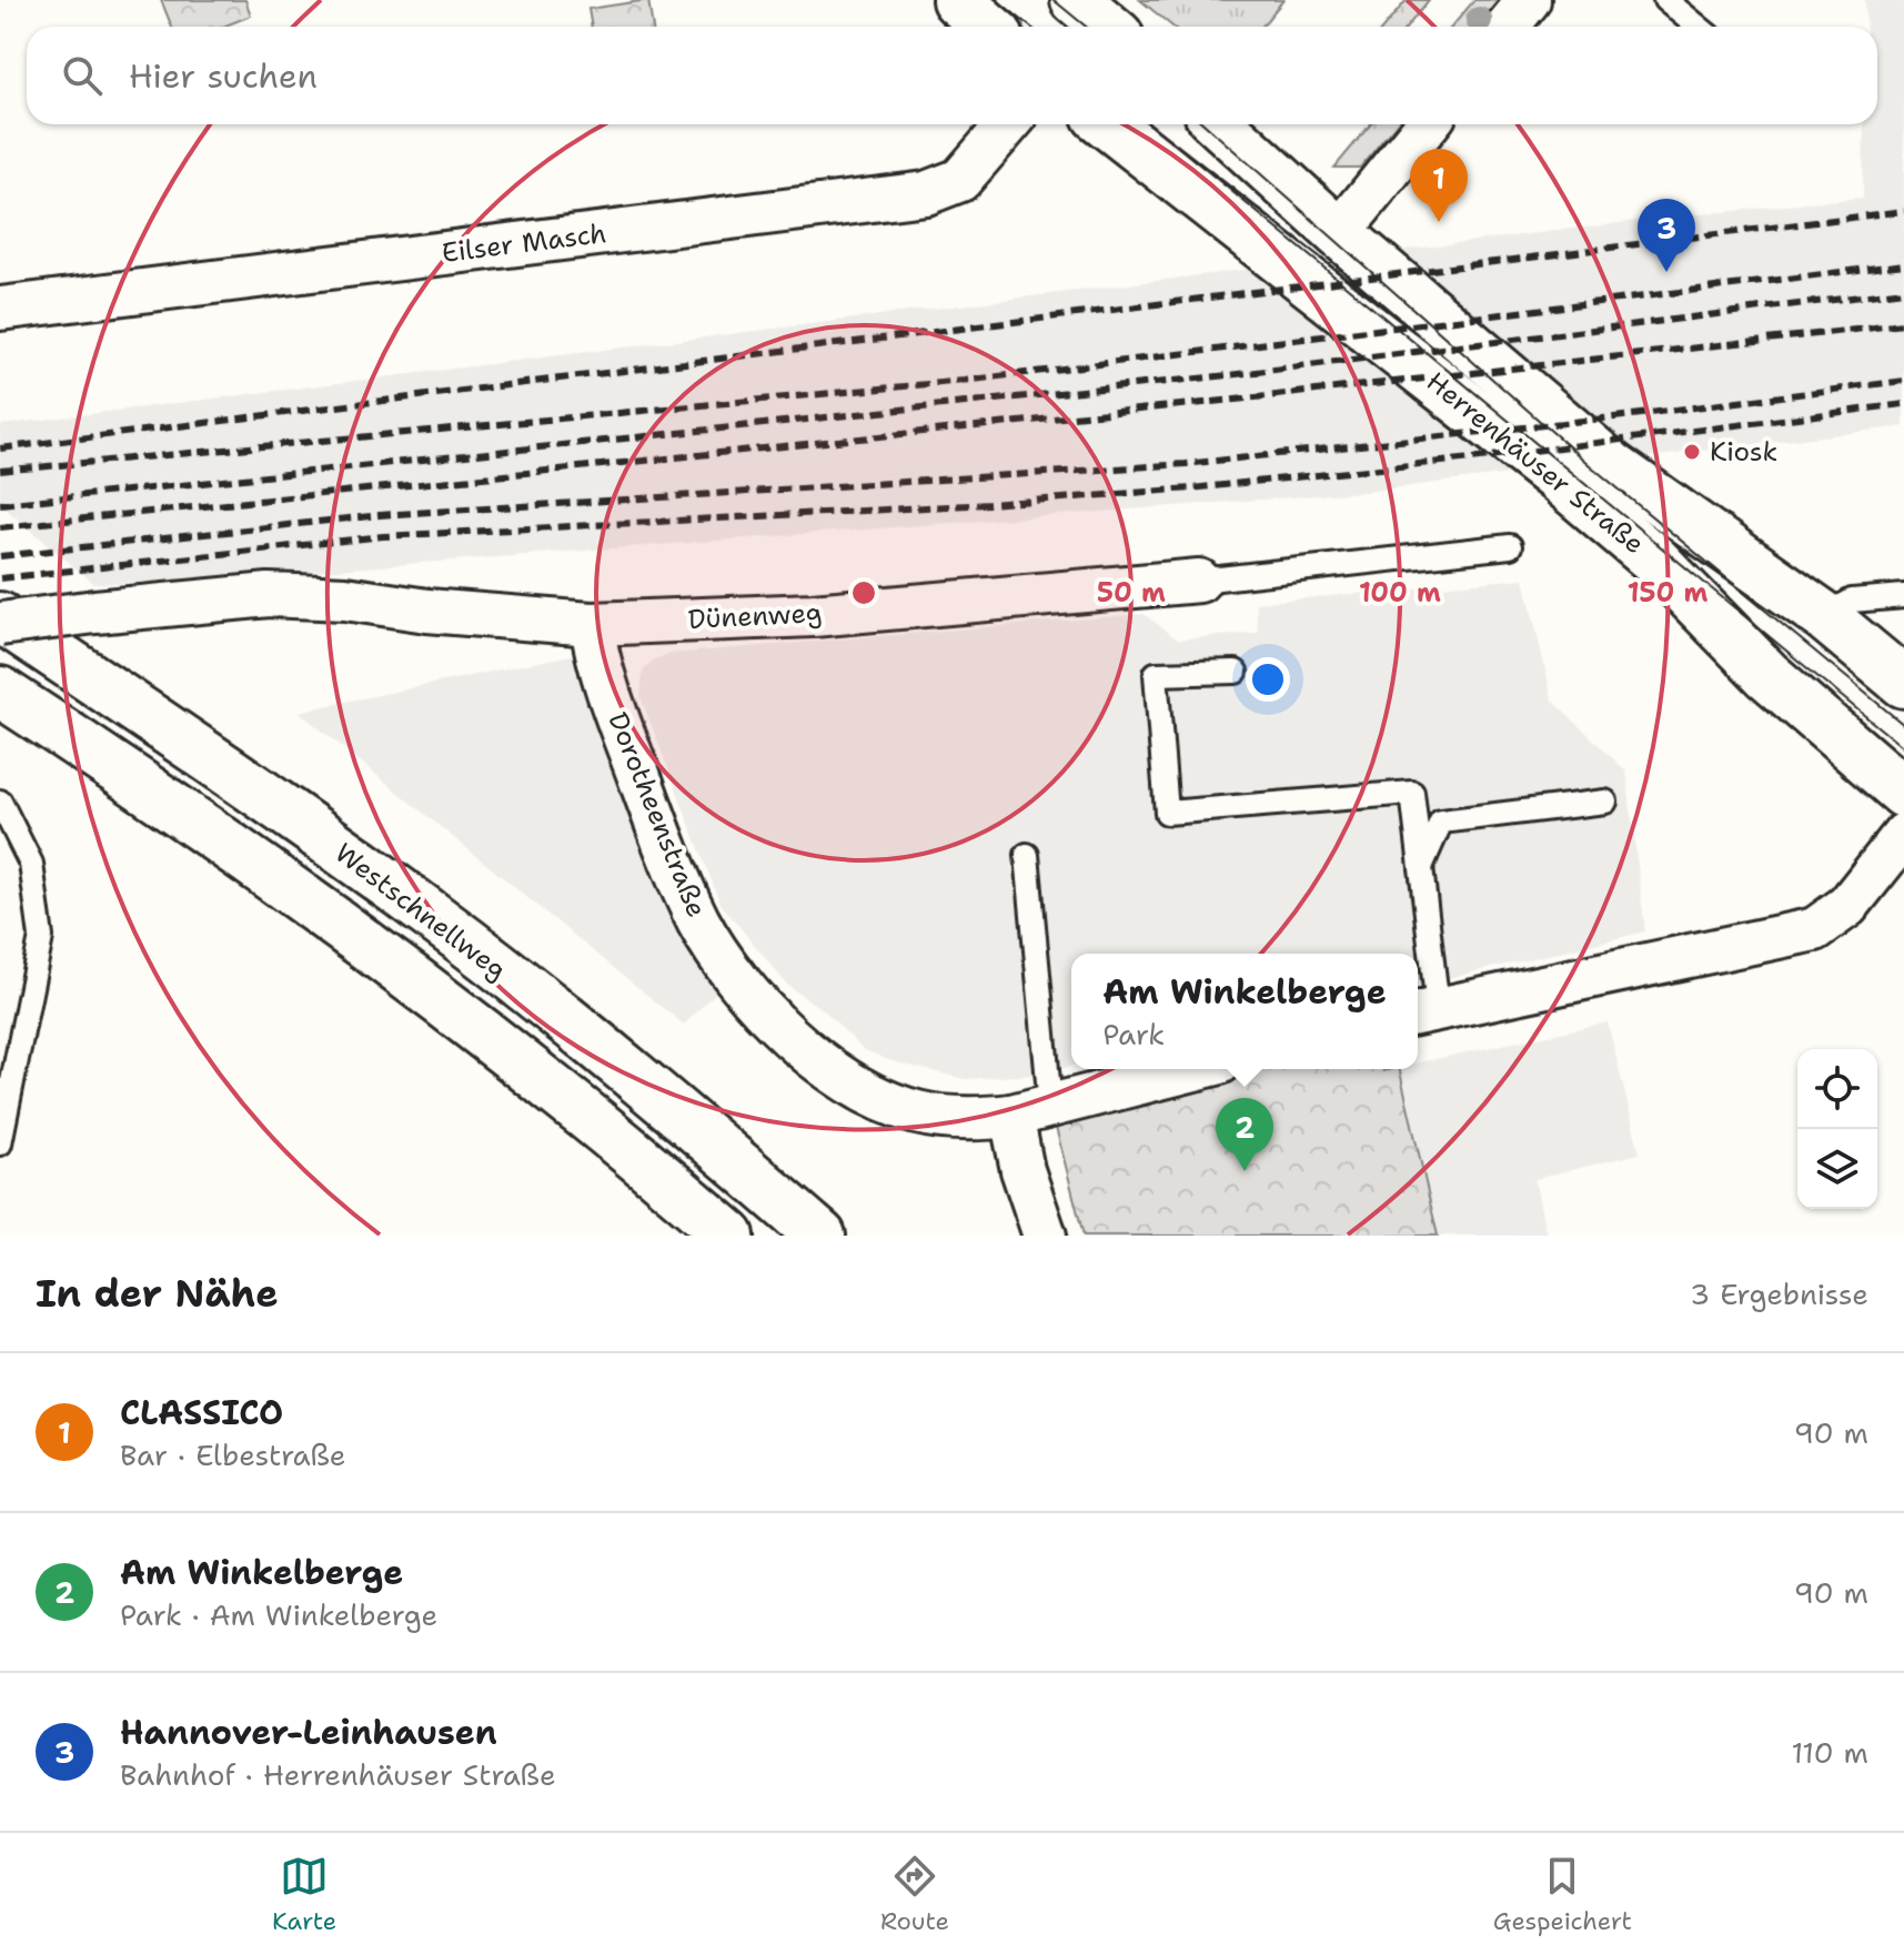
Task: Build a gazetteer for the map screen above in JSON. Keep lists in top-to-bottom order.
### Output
{
  "streets": {
    "main road": ["Herrenhäuser Straße", "Westschnellweg"],
    "street": ["Eilser Masch", "Dünenweg", "Dorotheenstraße"]
  },
  "crossings": [
    ["Dünenweg", "Dorotheenstraße"],
    ["Dünenweg", "Westschnellweg"]
  ],
  "places": ["Kiosk"],
  "page": {
    "search": "Hier suchen",
    "pins": ["1", "3", "2"],
    "popup": ["Am Winkelberge", "Park"],
    "heading": ["In der Nähe", "3 Ergebnisse"],
    "list": [
      {
        "mark": "1",
        "name": "CLASSICO",
        "note": "Bar · Elbestraße",
        "value": "90 m"
      },
      {
        "mark": "2",
        "name": "Am Winkelberge",
        "note": "Park · Am Winkelberge",
        "value": "90 m"
      },
      {
        "mark": "3",
        "name": "Hannover-Leinhausen",
        "note": "Bahnhof · Herrenhäuser Straße",
        "value": "110 m"
      }
    ],
    "nav": ["Karte", "Route", "Gespeichert"]
  },
  "rings": ["50 m", "100 m", "150 m"]
}
